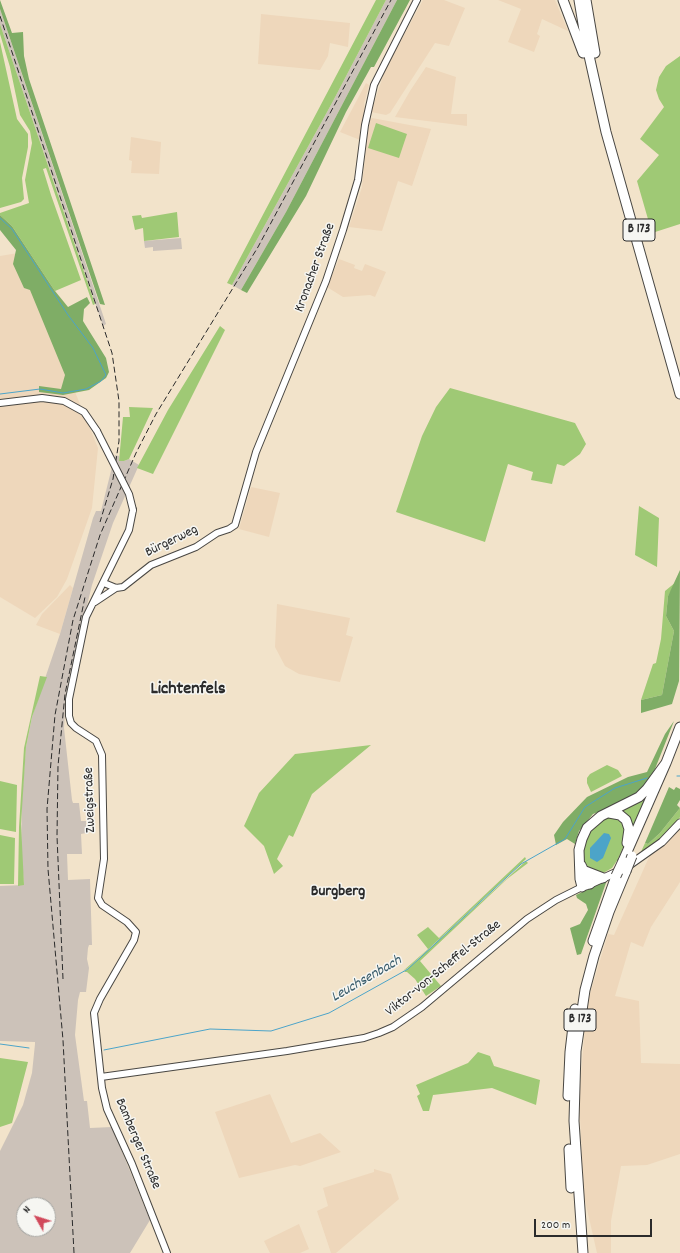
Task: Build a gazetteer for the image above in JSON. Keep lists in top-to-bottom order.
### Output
{
  "streets": {
    "highway": ["B 173"],
    "main road": ["Viktor-von-Scheffel-Straße"],
    "street": [
      "Kronacher Straße",
      "Bürgerweg",
      "Zweigstraße",
      "Bamberger Straße"
    ]
  },
  "crossings": [
    ["Kronacher Straße", "Bürgerweg"],
    ["Bürgerweg", "Zweigstraße"],
    ["Zweigstraße", "Bamberger Straße"],
    ["Viktor-von-Scheffel-Straße", "Bamberger Straße"]
  ],
  "districts": ["Lichtenfels", "Burgberg"],
  "water": ["Leuchsenbach"],
  "scale_bar": "200 m",
  "north": "top left"
}
